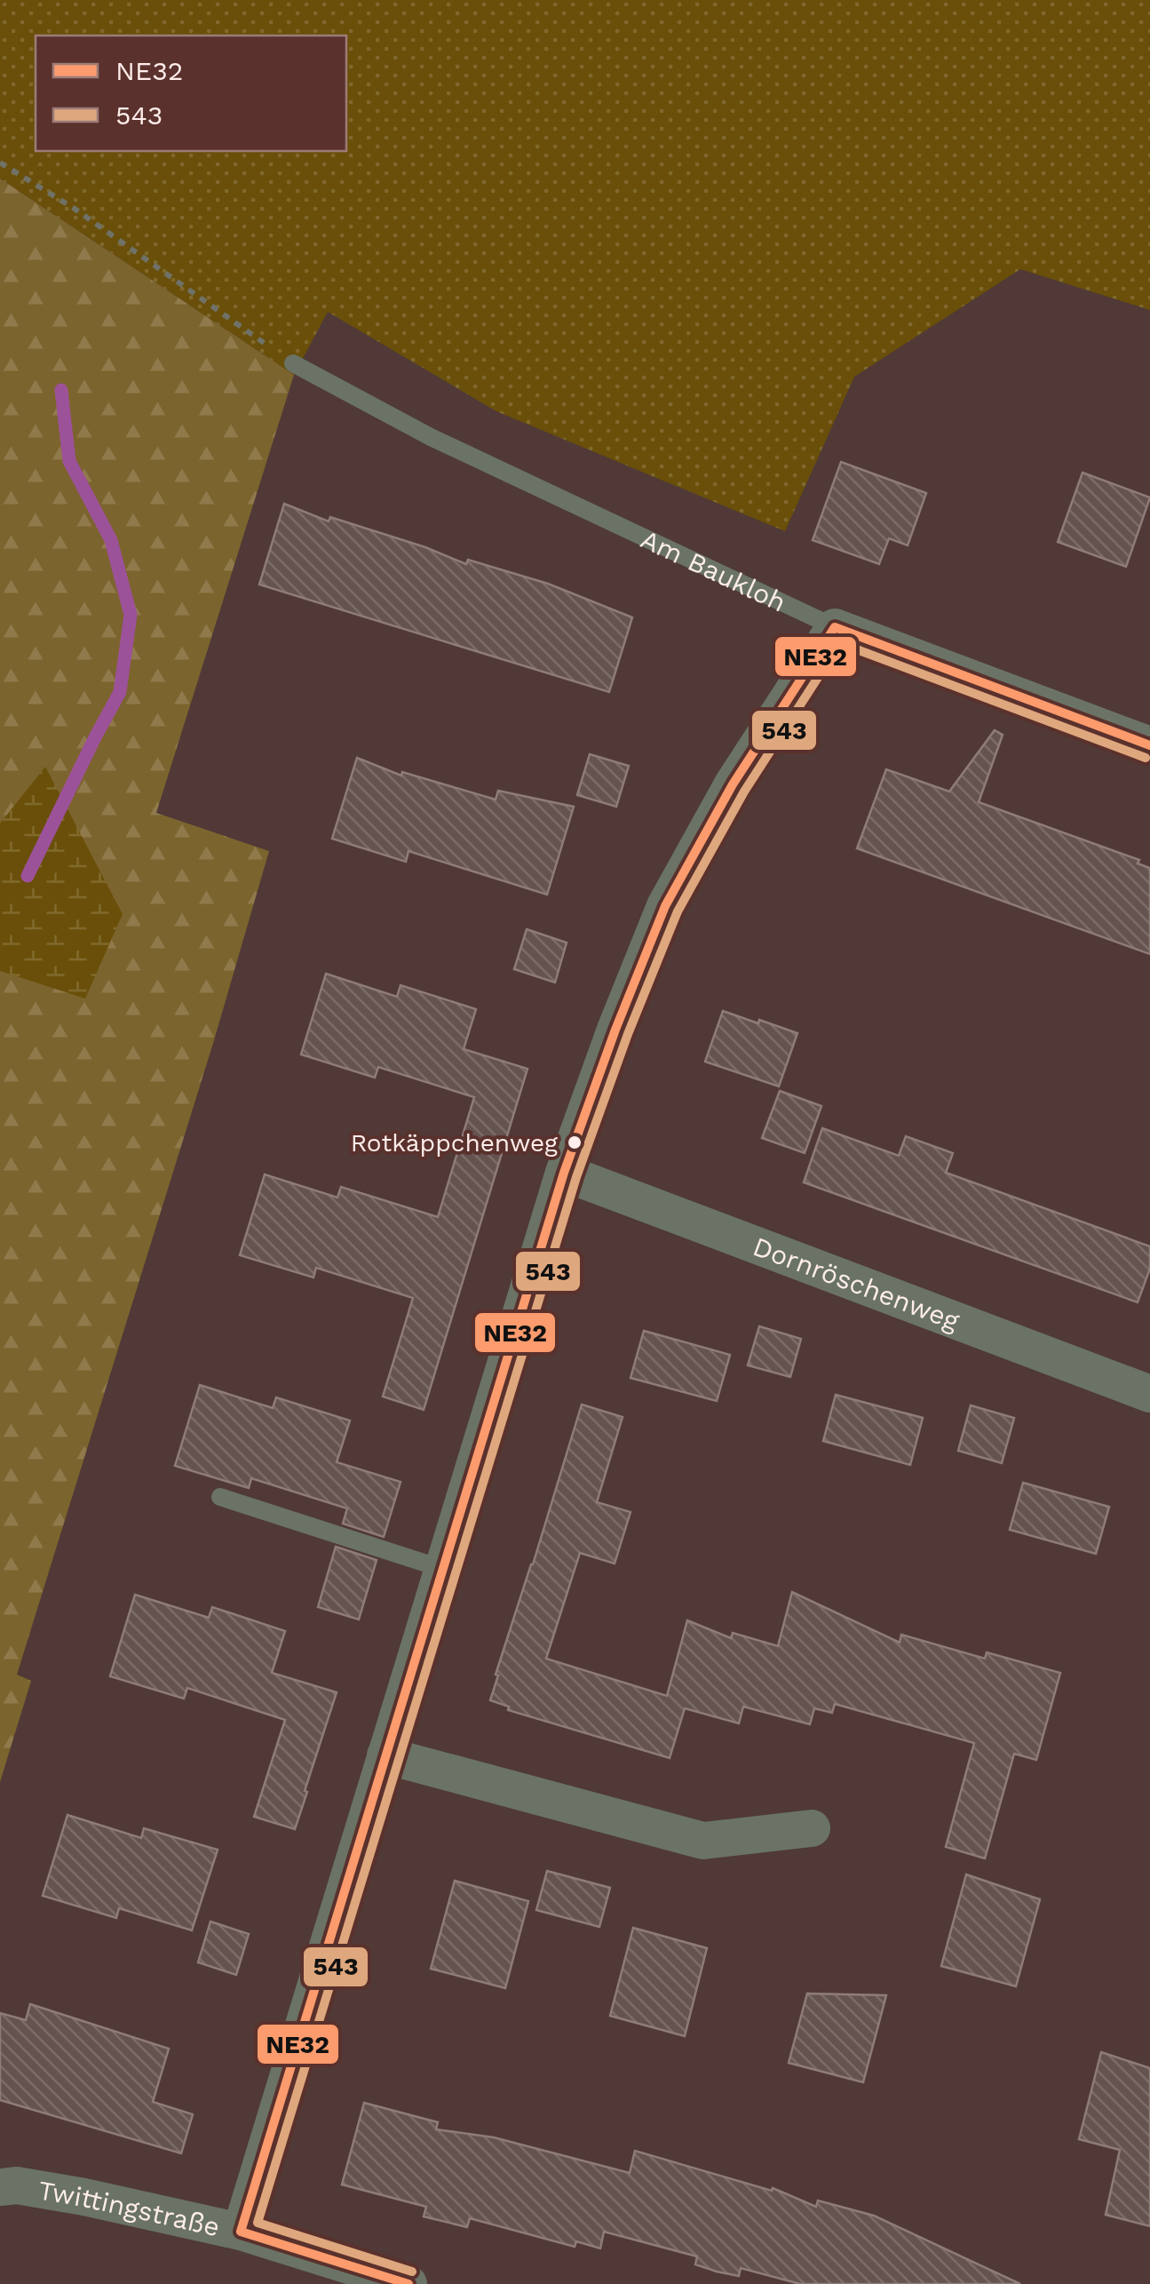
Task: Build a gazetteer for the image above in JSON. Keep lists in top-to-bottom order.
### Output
{
  "streets": {
    "street": ["Am Baukloh", "Dornröschenweg", "Twittingstraße"]
  },
  "places": ["Rotkäppchenweg"],
  "lines": ["transit line NE32", "transit line 543"],
  "legend": ["NE32", "543"]
}
